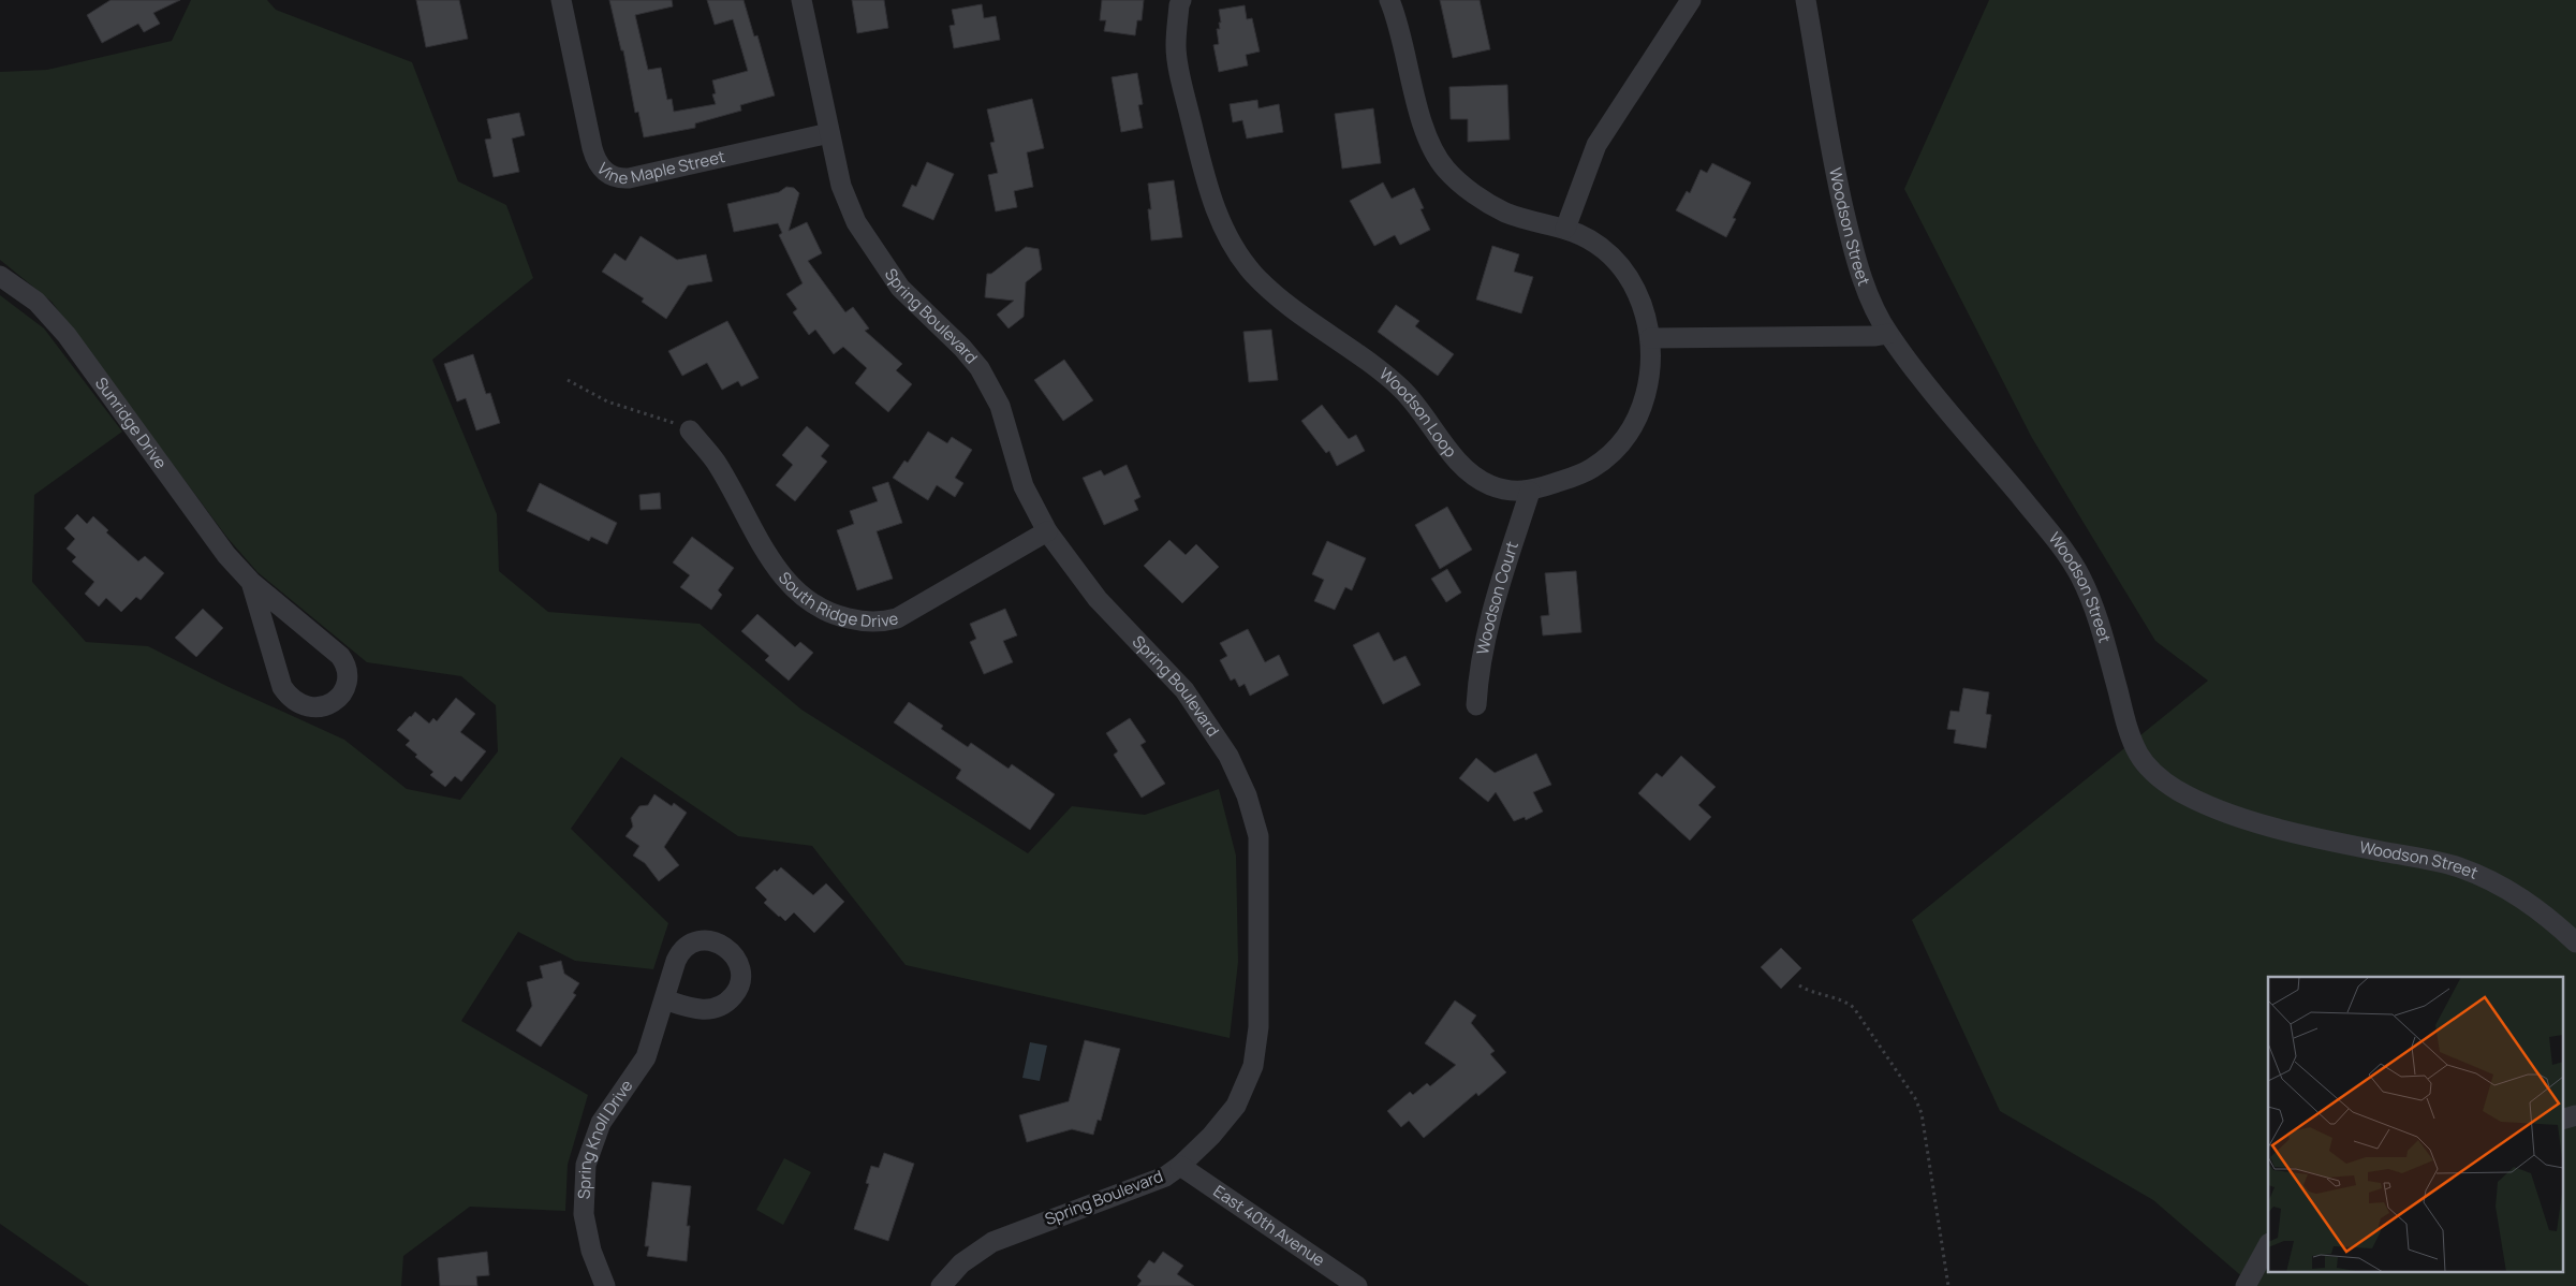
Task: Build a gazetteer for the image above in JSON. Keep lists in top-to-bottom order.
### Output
{
  "streets": {
    "street": [
      "Vine Maple Street",
      "Woodson Street",
      "Spring Boulevard",
      "Woodson Loop",
      "Sunridge Drive",
      "South Ridge Drive",
      "Woodson Court",
      "Spring Knoll Drive",
      "East 40th Avenue"
    ]
  },
  "crossings": [
    ["Vine Maple Street", "Spring Boulevard"],
    ["Spring Boulevard", "South Ridge Drive"],
    ["Spring Boulevard", "East 40th Avenue"],
    ["Woodson Loop", "Woodson Court"]
  ]
}
